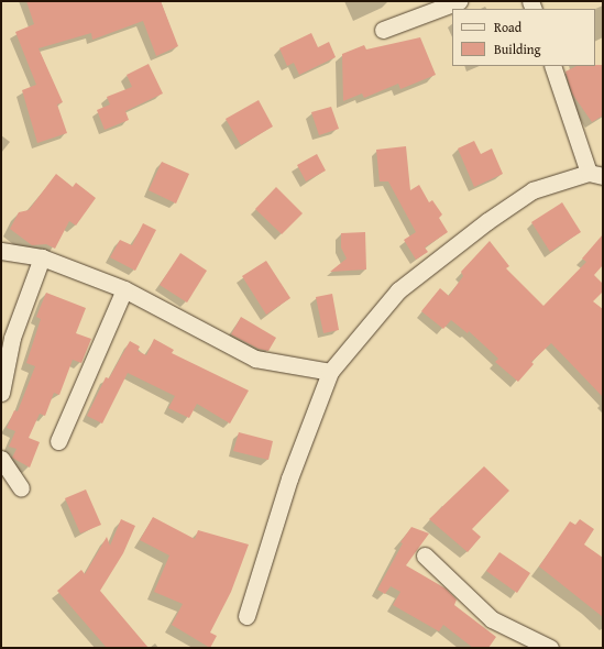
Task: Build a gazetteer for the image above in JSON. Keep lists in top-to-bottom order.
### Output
{
  "legend": ["Road", "Building"]
}
